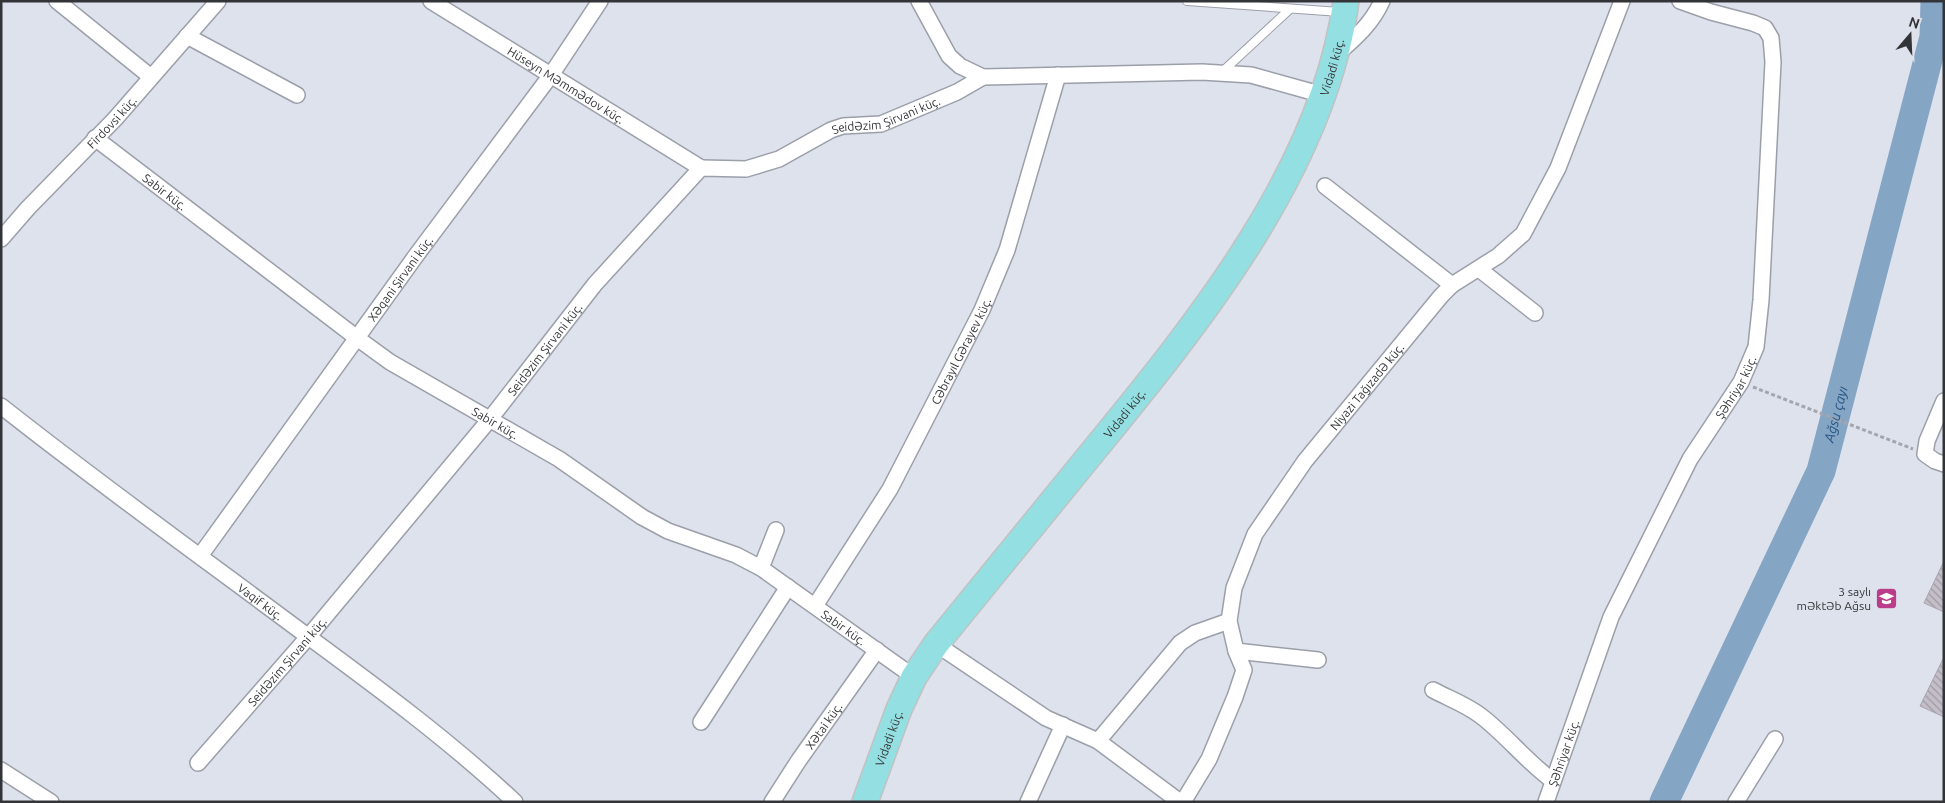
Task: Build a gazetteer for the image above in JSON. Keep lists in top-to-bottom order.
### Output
{
  "streets": {
    "main road": ["Vidadi küç."],
    "street": [
      "Hüseyn Məmmədov küç.",
      "Seidəzim Şirvani küç.",
      "Firdovsi küç.",
      "Sabir küç.",
      "Xəqani Şirvani küç.",
      "Cəbrayıl Gərayev küç.",
      "Niyazi Tağızadə küç.",
      "Şəhriyar küç.",
      "Vaqif küç.",
      "Xətai küç."
    ]
  },
  "crossings": [
    ["Vidadi küç.", "Sabir küç."],
    ["Hüseyn Məmmədov küç.", "Seidəzim Şirvani küç."],
    ["Hüseyn Məmmədov küç.", "Xəqani Şirvani küç."],
    ["Seidəzim Şirvani küç.", "Sabir küç."],
    ["Seidəzim Şirvani küç.", "Vaqif küç."],
    ["Firdovsi küç.", "Sabir küç."],
    ["Sabir küç.", "Xəqani Şirvani küç."],
    ["Sabir küç.", "Cəbrayıl Gərayev küç."],
    ["Sabir küç.", "Xətai küç."],
    ["Xəqani Şirvani küç.", "Vaqif küç."]
  ],
  "water": ["Ağsu çayı"],
  "places": {
    "school or university": ["3 saylı məktəb Ağsu"]
  },
  "north": "top"
}
